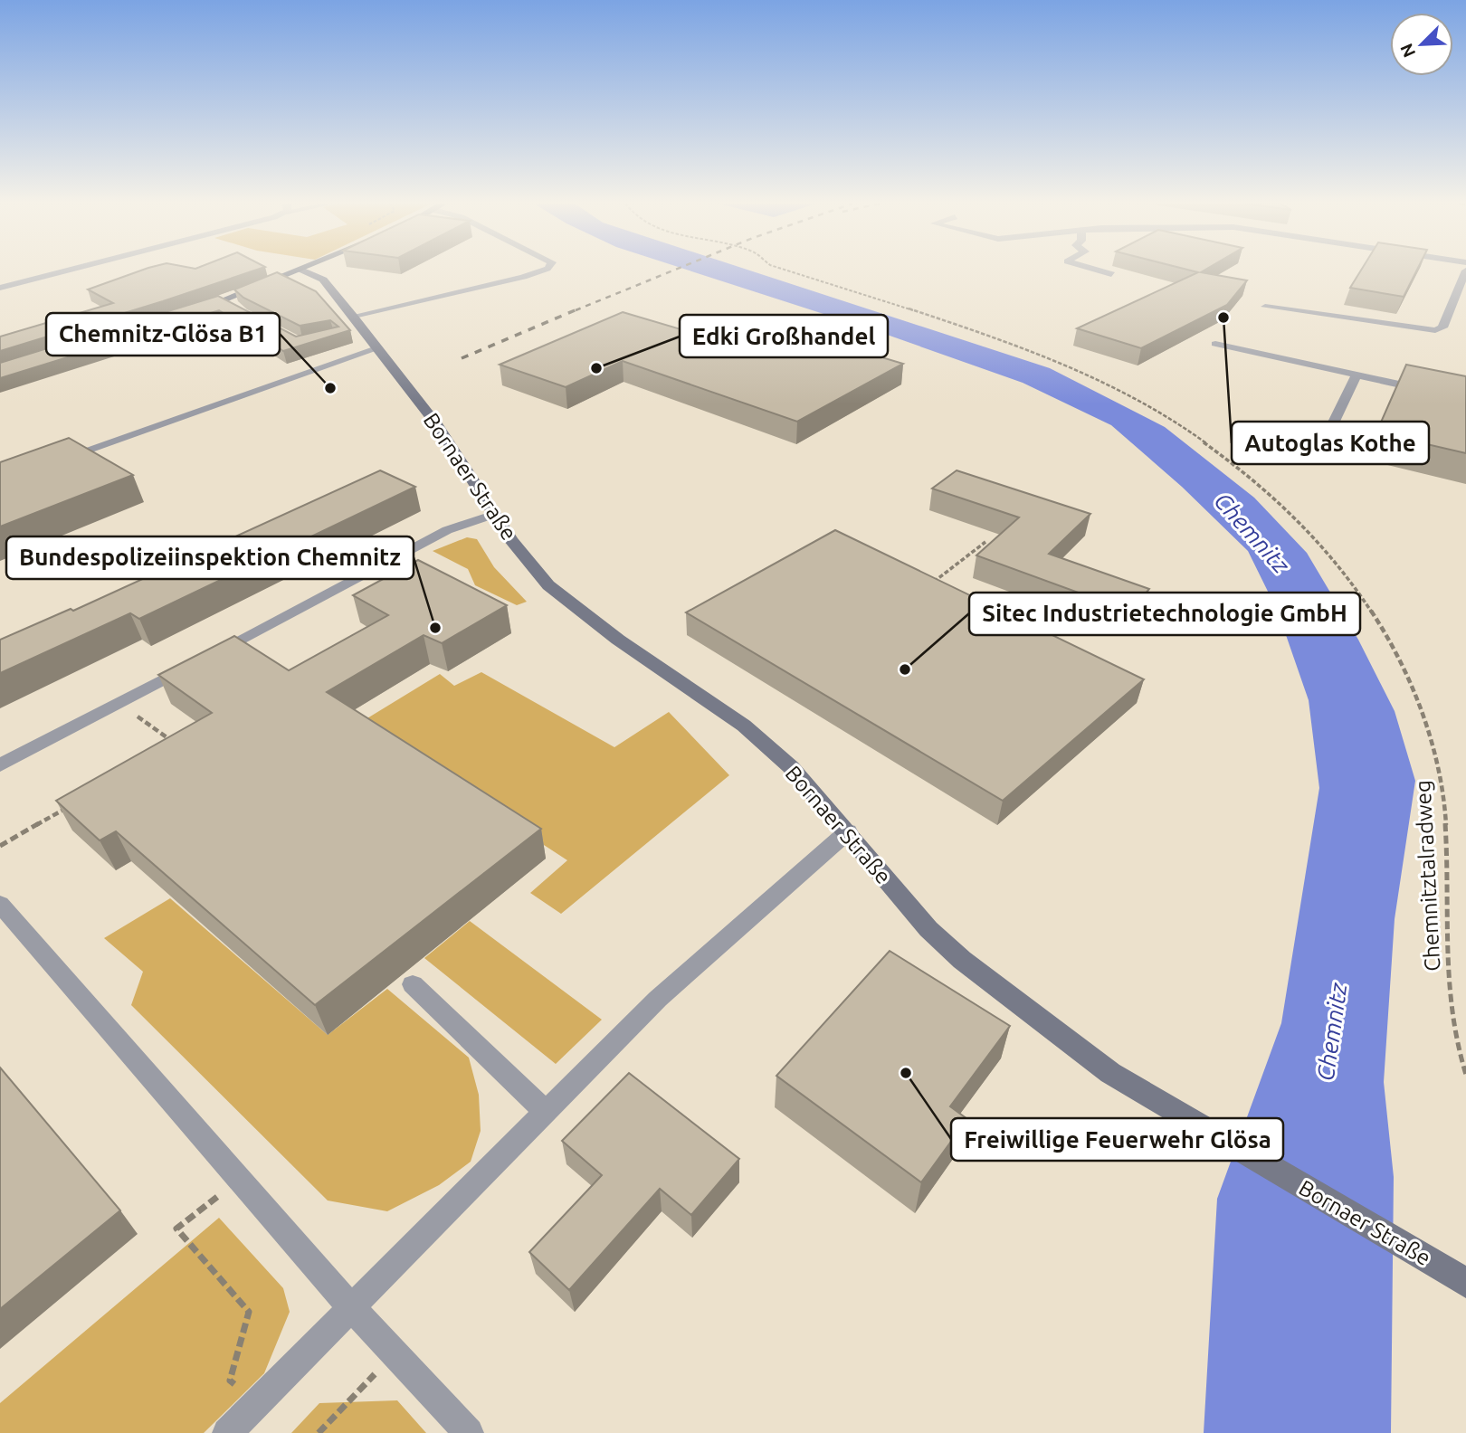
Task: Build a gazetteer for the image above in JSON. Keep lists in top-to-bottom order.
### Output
{
  "streets": {
    "main road": ["Bornaer Straße"],
    "path": ["Chemnitztalradweg"]
  },
  "water": ["Chemnitz"],
  "places": [
    "Autoglas Kothe",
    "Edki Großhandel",
    "Chemnitz-Glösa B1",
    "Bundespolizeiinspektion Chemnitz",
    "Sitec Industrietechnologie GmbH",
    "Freiwillige Feuerwehr Glösa"
  ],
  "north": "bottom left"
}
